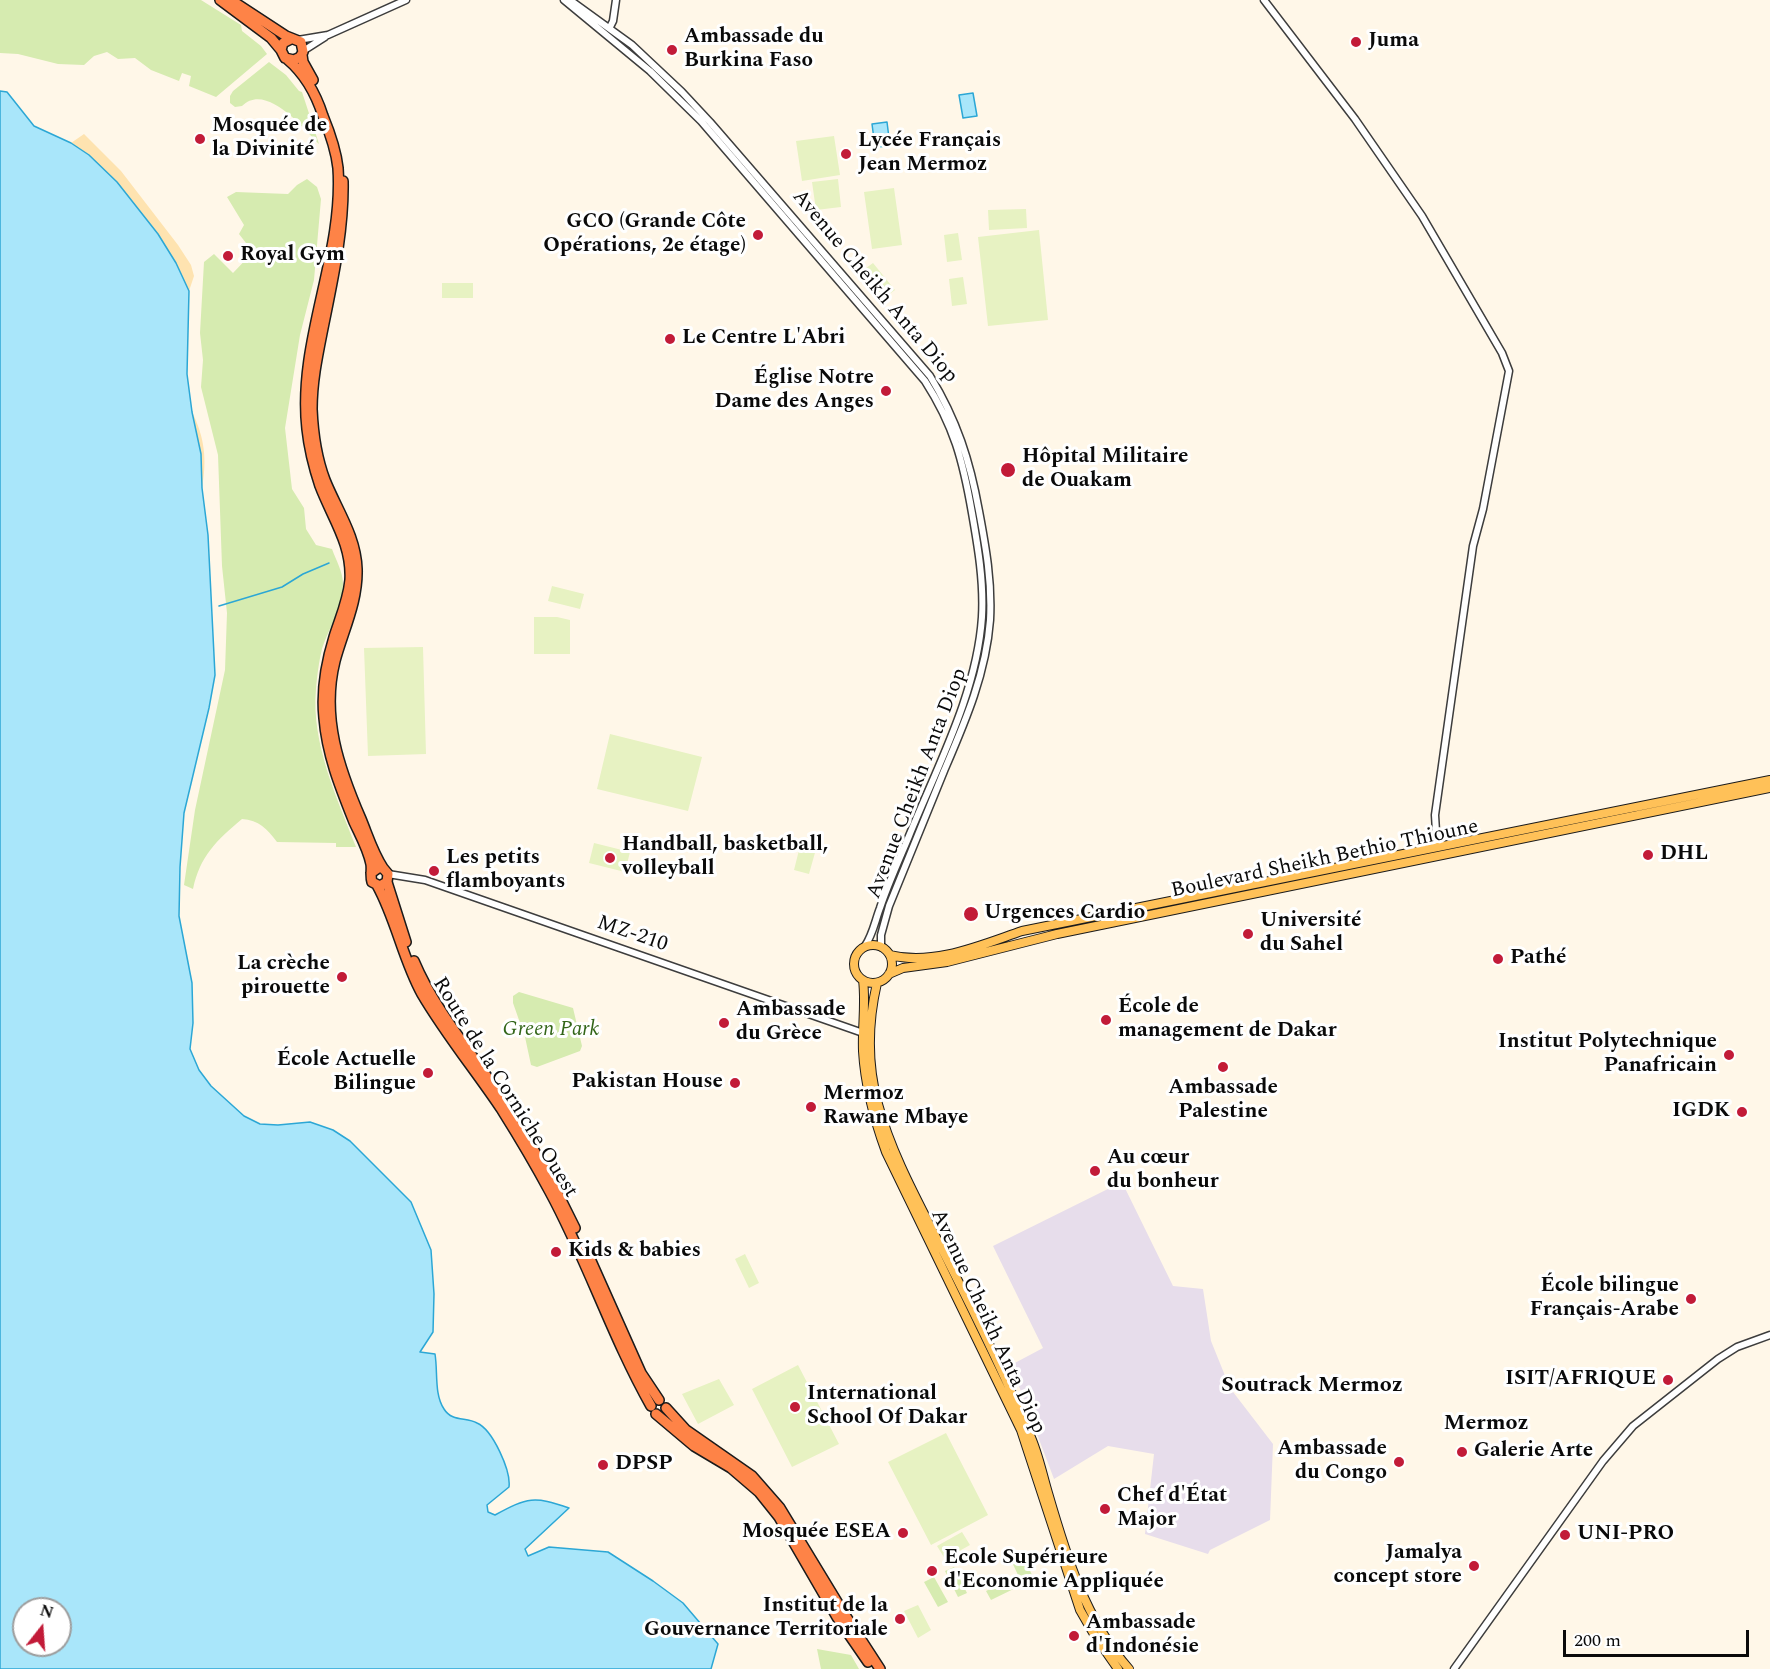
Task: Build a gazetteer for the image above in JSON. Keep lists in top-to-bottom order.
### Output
{
  "streets": {
    "highway": ["Route de la Corniche Ouest"],
    "main road": ["Avenue Cheikh Anta Diop", "Boulevard Sheikh Bethio Thioune"],
    "street": ["MZ-210"]
  },
  "crossings": [
    ["Avenue Cheikh Anta Diop", "Boulevard Sheikh Bethio Thioune"],
    ["Avenue Cheikh Anta Diop", "MZ-210"],
    ["MZ-210", "Route de la Corniche Ouest"]
  ],
  "districts": ["Soutrack Mermoz", "Mermoz"],
  "parks": ["Green Park"],
  "places": [
    "Juma",
    "Ambassade du Burkina Faso",
    "Mosquée de la Divinité",
    "Lycée Français Jean Mermoz",
    "GCO (Grande Côte Opérations, 2e étage)",
    "Royal Gym",
    "Le Centre L'Abri",
    "Église Notre Dame des Anges",
    "Hôpital Militaire de Ouakam",
    "DHL",
    "Handball, basketball, volleyball",
    "Les petits flamboyants",
    "Urgences Cardio",
    "Université du Sahel",
    "Pathé",
    "La crèche pirouette",
    "École de management de Dakar",
    "Ambassade du Grèce",
    "Institut Polytechnique Panafricain",
    "Ambassade Palestine",
    "École Actuelle Bilingue",
    "Pakistan House",
    "Mermoz Rawane Mbaye",
    "IGDK",
    "Au cœur du bonheur",
    "Kids & babies",
    "École bilingue Français-Arabe",
    "ISIT/AFRIQUE",
    "International School Of Dakar",
    "Galerie Arte",
    "Ambassade du Congo",
    "DPSP",
    "Chef d'État Major",
    "Mosquée ESEA",
    "UNI-PRO",
    "Jamalya concept store",
    "Ecole Supérieure d'Economie Appliquée",
    "Institut de la Gouvernance Territoriale",
    "Ambassade d'Indonésie"
  ],
  "scale_bar": "200 m",
  "north": "top"
}
